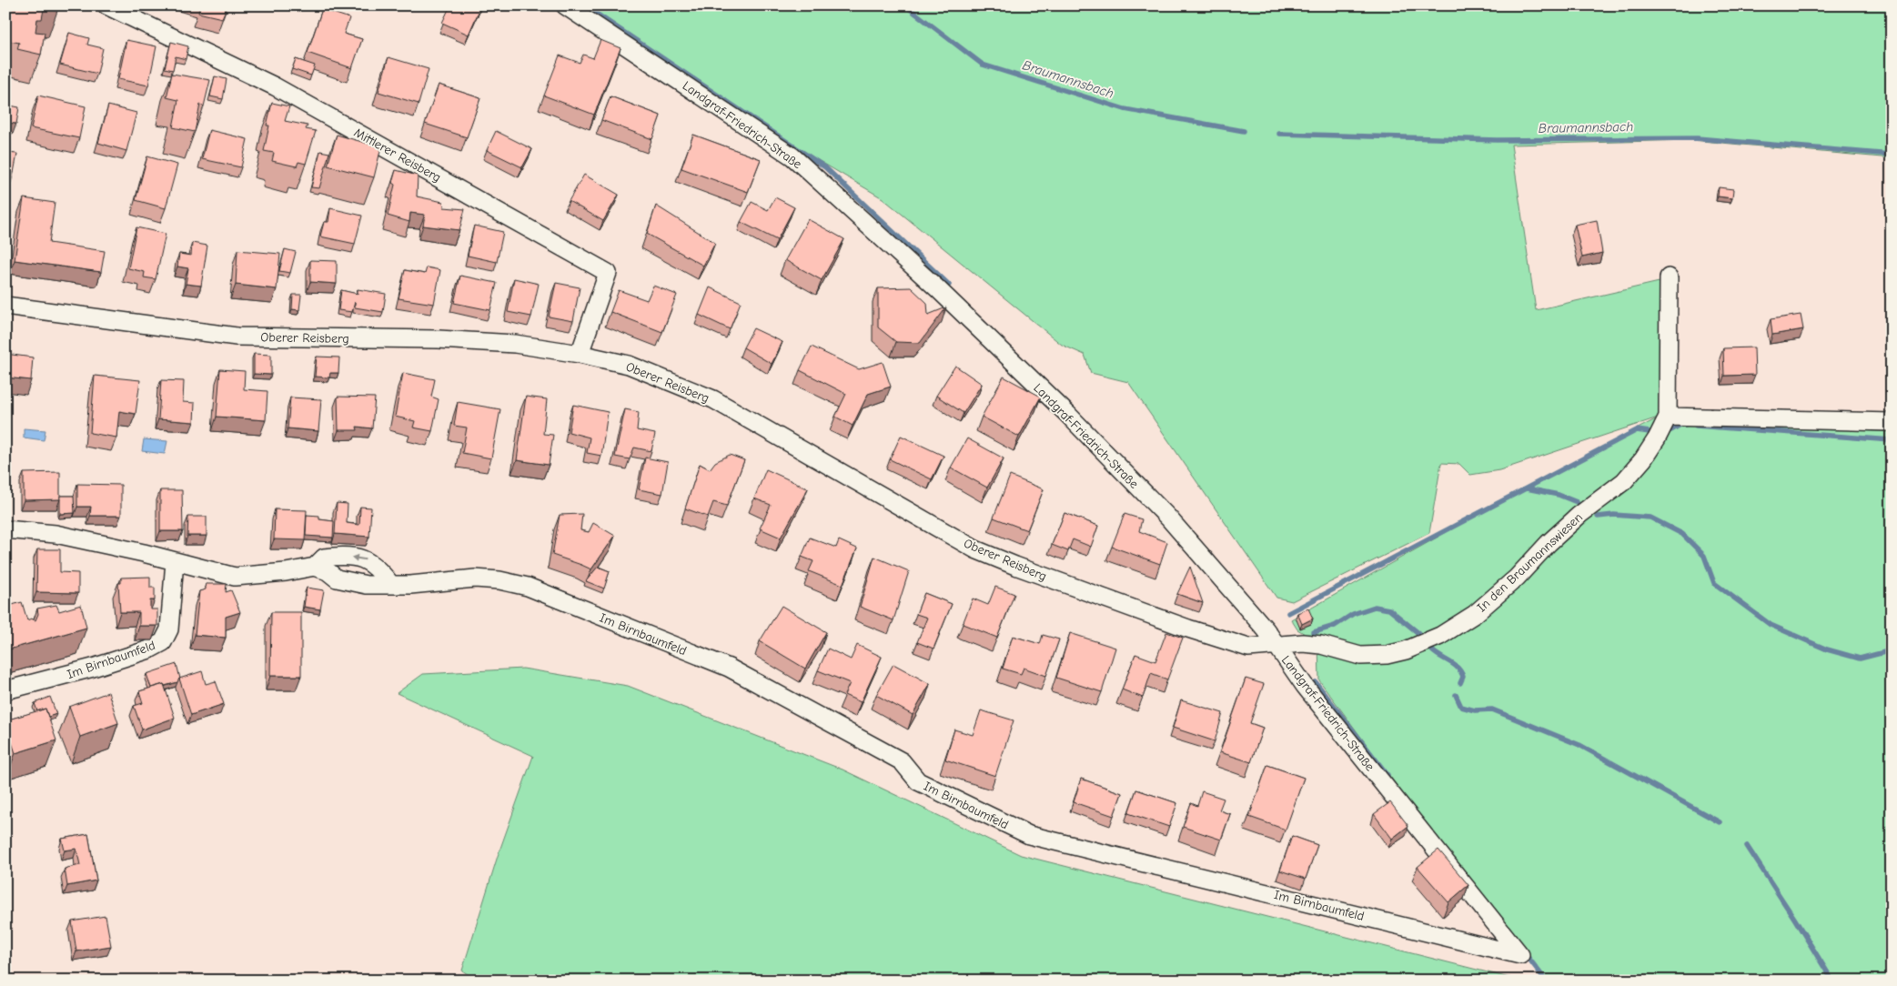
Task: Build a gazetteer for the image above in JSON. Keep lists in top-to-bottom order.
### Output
{
  "streets": {
    "street": [
      "Landgraf-Friedrich-Straße",
      "Mittlerer Reisberg",
      "Oberer Reisberg",
      "In den Braumannswiesen",
      "Im Birnbaumfeld"
    ]
  },
  "crossings": [
    ["Landgraf-Friedrich-Straße", "Oberer Reisberg"],
    ["Landgraf-Friedrich-Straße", "In den Braumannswiesen"],
    ["Landgraf-Friedrich-Straße", "Im Birnbaumfeld"],
    ["Mittlerer Reisberg", "Oberer Reisberg"],
    ["Oberer Reisberg", "In den Braumannswiesen"]
  ],
  "water": ["Braumannsbach"]
}
